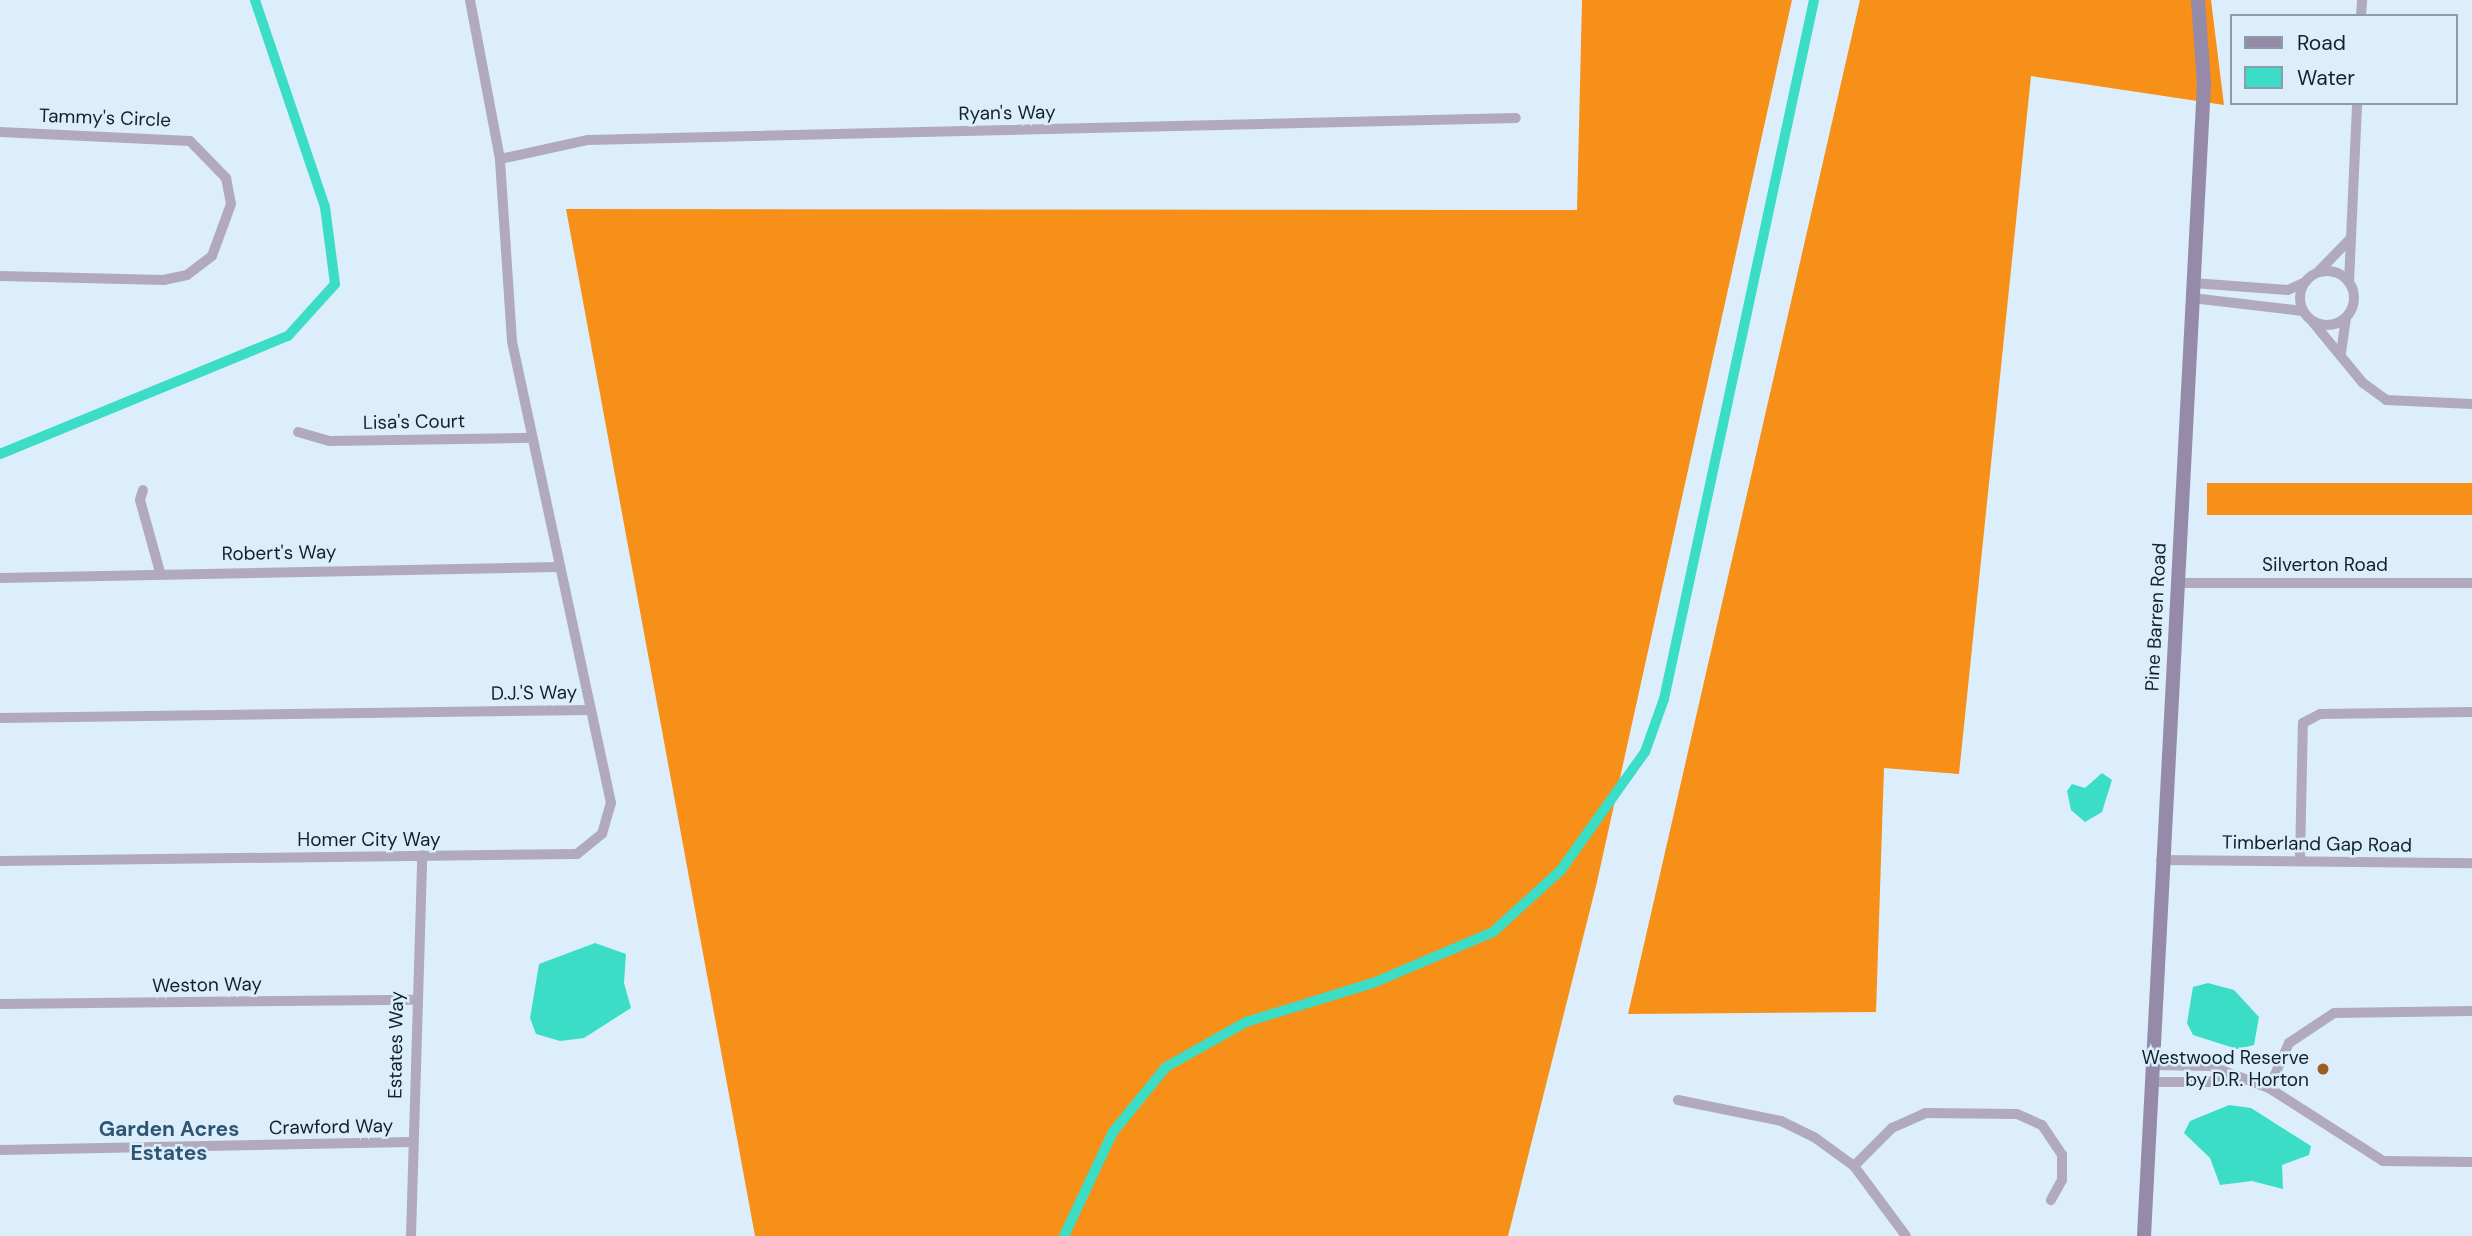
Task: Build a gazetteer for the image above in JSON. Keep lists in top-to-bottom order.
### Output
{
  "streets": {
    "main road": ["Pine Barren Road"],
    "street": [
      "Ryan's Way",
      "Tammy's Circle",
      "Lisa's Court",
      "Robert's Way",
      "Silverton Road",
      "D.J.'S Way",
      "Homer City Way",
      "Timberland Gap Road",
      "Weston Way",
      "Estates Way",
      "Crawford Way"
    ]
  },
  "crossings": [
    ["Ryan's Way", "D.J.'S Way"],
    ["Lisa's Court", "D.J.'S Way"],
    ["Robert's Way", "D.J.'S Way"],
    ["Silverton Road", "Pine Barren Road"],
    ["Pine Barren Road", "Timberland Gap Road"],
    ["D.J.'S Way", "Homer City Way"],
    ["Homer City Way", "Estates Way"],
    ["Weston Way", "Estates Way"],
    ["Estates Way", "Crawford Way"]
  ],
  "districts": ["Garden Acres Estates"],
  "places": ["Westwood Reserve by D.R. Horton"],
  "legend": ["Road", "Water"]
}
